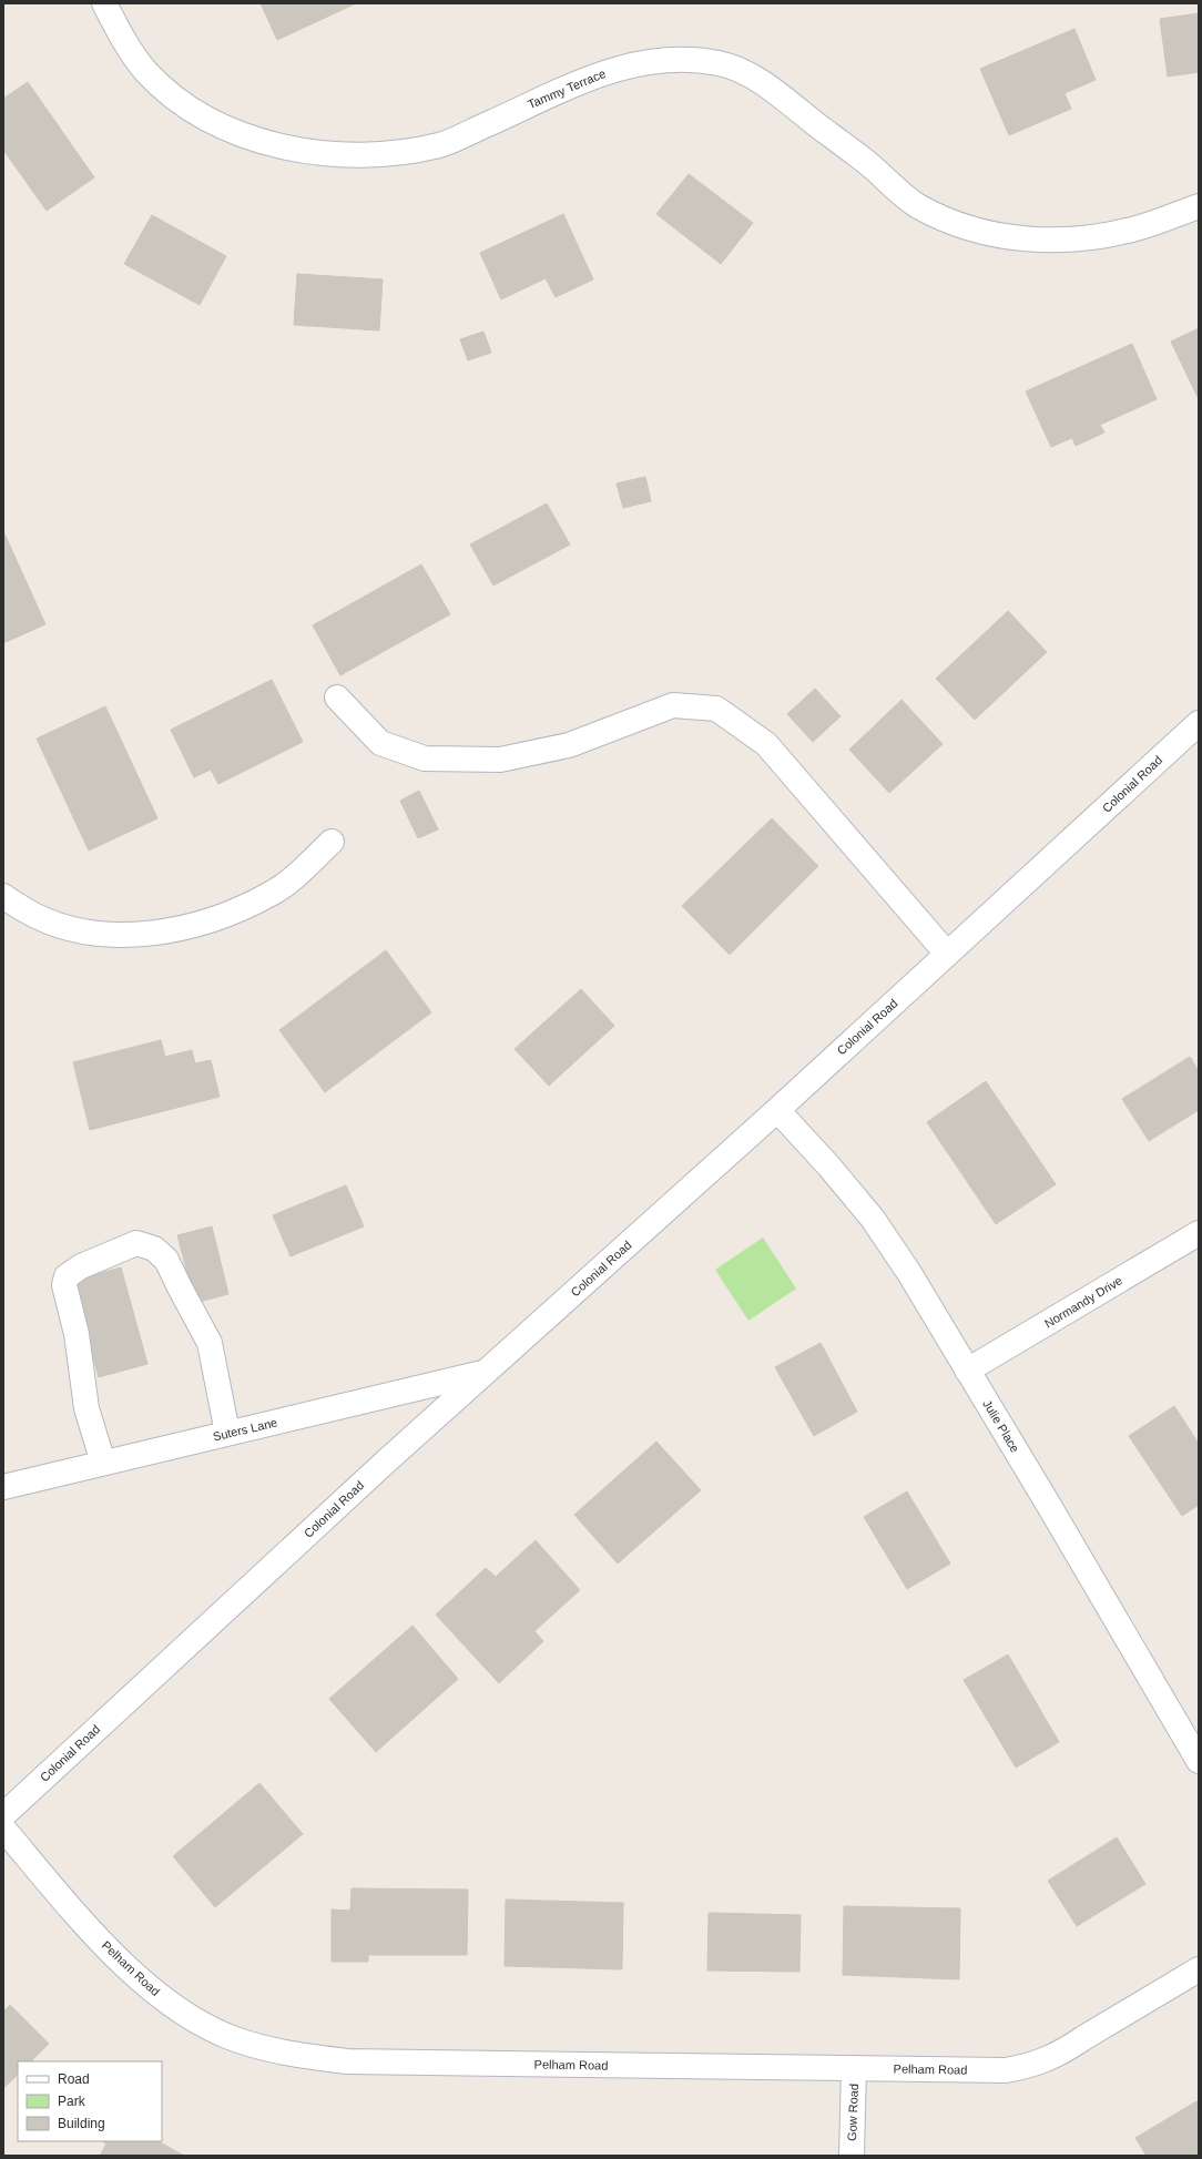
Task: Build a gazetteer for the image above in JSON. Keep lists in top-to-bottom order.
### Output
{
  "streets": {
    "street": [
      "Tammy Terrace",
      "Colonial Road",
      "Normandy Drive",
      "Julie Place",
      "Suters Lane",
      "Pelham Road",
      "Gow Road"
    ]
  },
  "crossings": [
    ["Colonial Road", "Julie Place"],
    ["Colonial Road", "Suters Lane"],
    ["Normandy Drive", "Julie Place"],
    ["Pelham Road", "Gow Road"]
  ],
  "legend": ["Road", "Park", "Building"]
}
